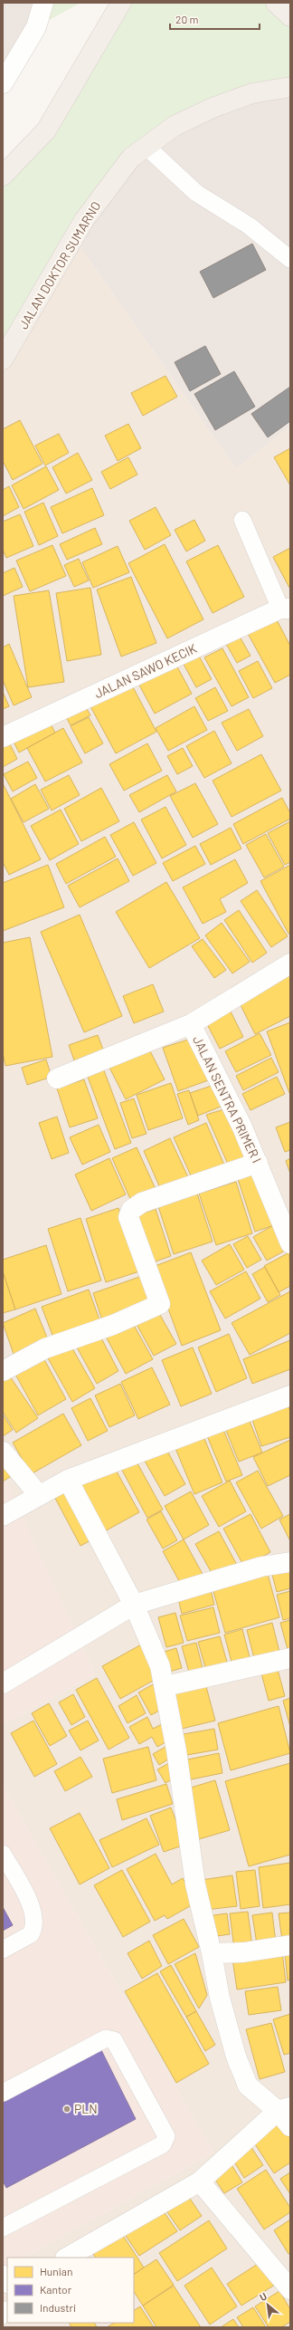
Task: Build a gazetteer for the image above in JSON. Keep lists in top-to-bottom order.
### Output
{
  "streets": {
    "main road": ["JALAN DOKTOR SUMARNO"],
    "street": ["JALAN SAWO KECIK", "JALAN SENTRA PRIMER I"]
  },
  "places": ["PLN"],
  "legend": ["Hunian", "Kantor", "Industri"],
  "scale_bar": "20 m",
  "north": "top left"
}
